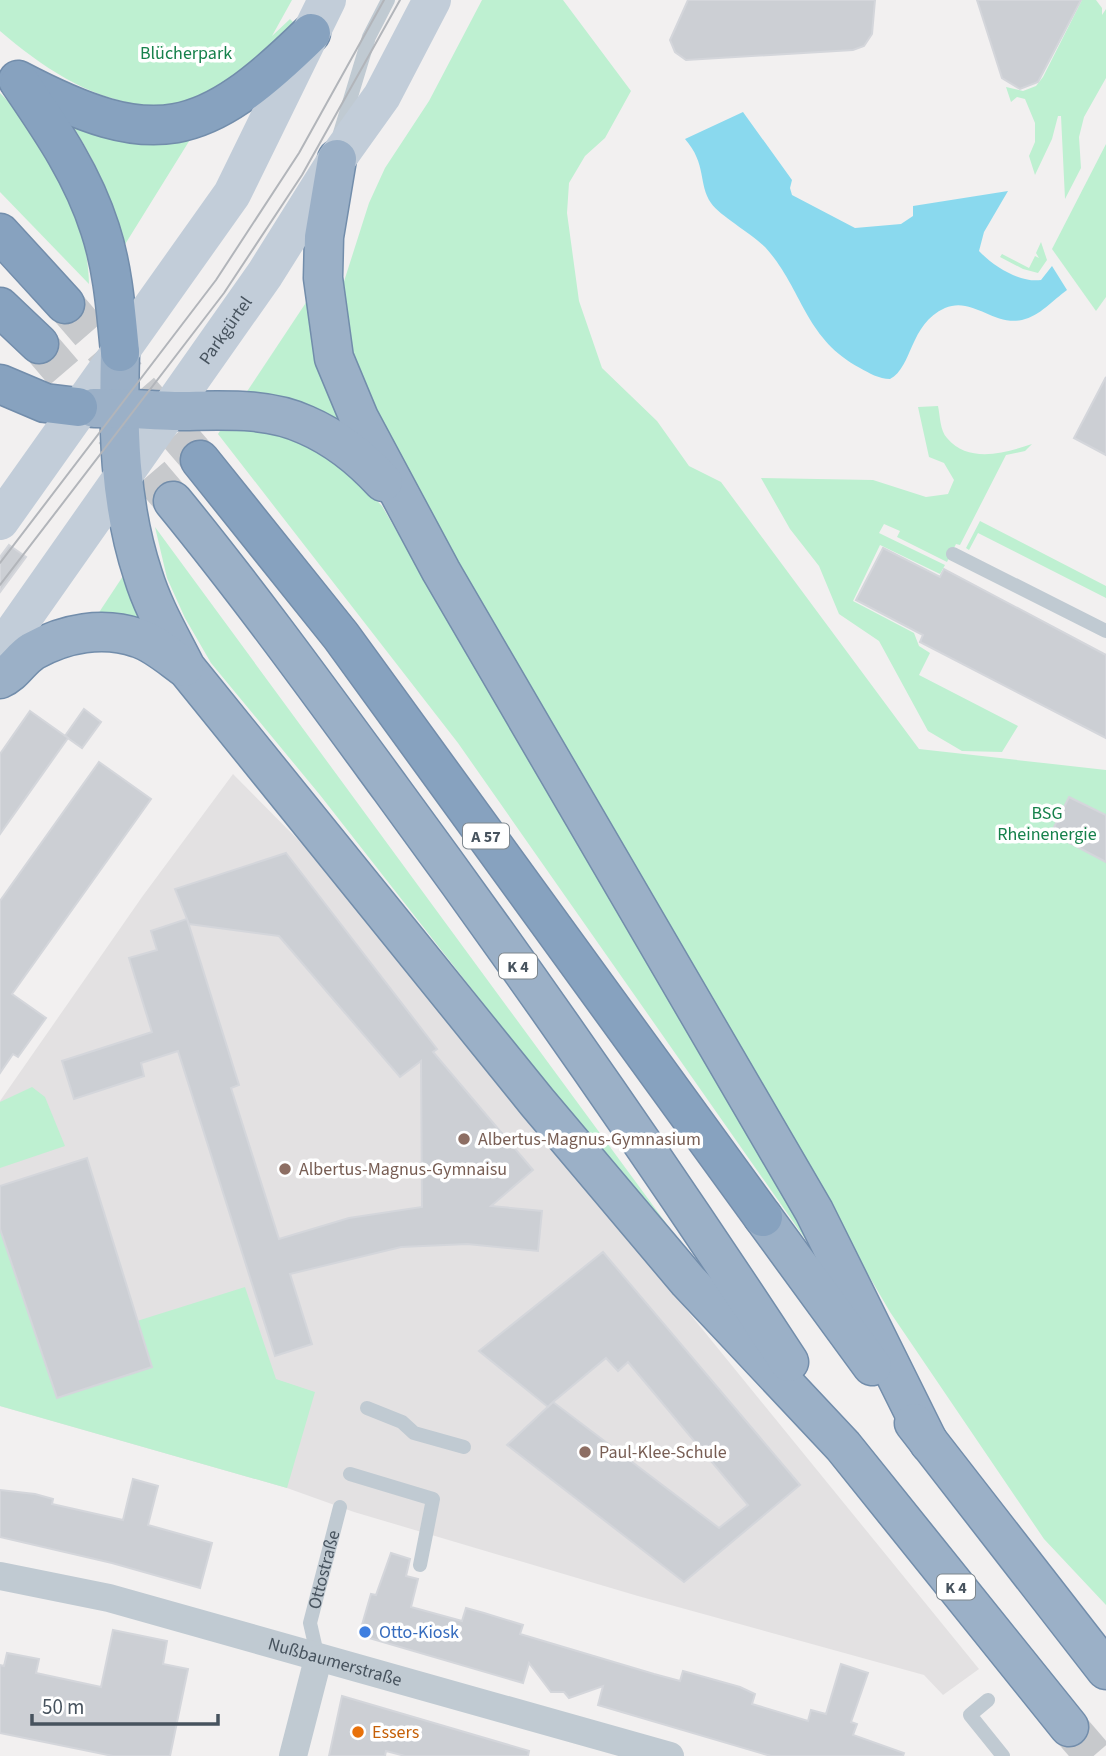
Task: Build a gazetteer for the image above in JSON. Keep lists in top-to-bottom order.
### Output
{
  "streets": {
    "highway": ["A 57", "K 4"],
    "main road": ["Parkgürtel"],
    "street": ["Ottostraße", "Nußbaumerstraße"]
  },
  "crossings": [
    ["Ottostraße", "Nußbaumerstraße"]
  ],
  "parks": ["Blücherpark", "BSG Rheinenergie"],
  "places": [
    "Albertus-Magnus-Gymnasium",
    "Albertus-Magnus-Gymnaisu",
    "Paul-Klee-Schule",
    "Otto-Kiosk",
    "Essers"
  ],
  "scale_bar": "50 m"
}
